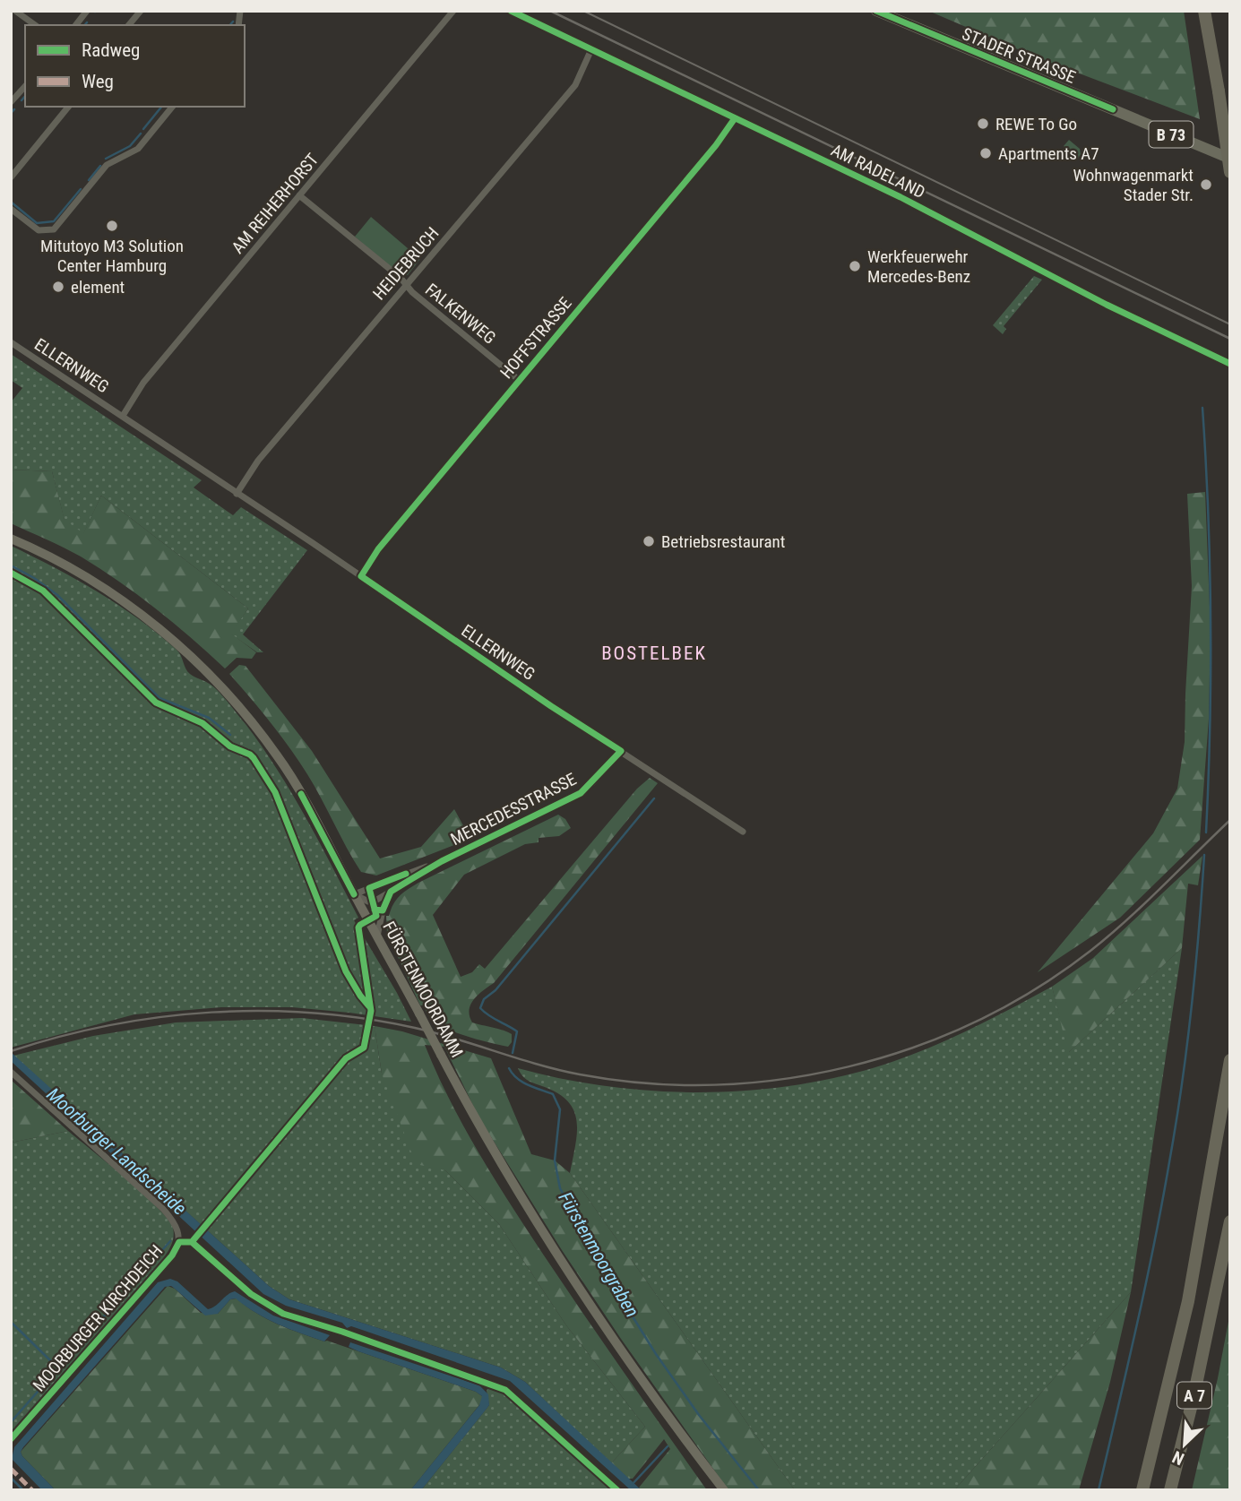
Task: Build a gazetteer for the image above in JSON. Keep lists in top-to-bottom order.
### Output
{
  "streets": {
    "highway": ["A 7"],
    "main road": ["STADER STRASSE", "B 73", "FÜRSTENMOORDAMM"],
    "street": [
      "AM RADELAND",
      "AM REIHERHORST",
      "HEIDEBRUCH",
      "FALKENWEG",
      "HOFFSTRASSE",
      "ELLERNWEG",
      "MERCEDESSTRASSE",
      "MOORBURGER KIRCHDEICH"
    ]
  },
  "crossings": [
    ["AM RADELAND", "HEIDEBRUCH"],
    ["AM RADELAND", "HOFFSTRASSE"],
    ["AM REIHERHORST", "FALKENWEG"],
    ["AM REIHERHORST", "ELLERNWEG"],
    ["HEIDEBRUCH", "FALKENWEG"],
    ["HEIDEBRUCH", "ELLERNWEG"],
    ["FALKENWEG", "HOFFSTRASSE"],
    ["HOFFSTRASSE", "ELLERNWEG"],
    ["ELLERNWEG", "MERCEDESSTRASSE"],
    ["MERCEDESSTRASSE", "FÜRSTENMOORDAMM"]
  ],
  "districts": ["BOSTELBEK"],
  "water": ["Moorburger Landscheide", "Fürstenmoorgraben"],
  "places": [
    "REWE To Go",
    "Apartments A7",
    "Wohnwagenmarkt Stader Str.",
    "Mitutoyo M3 Solution Center Hamburg",
    "Werkfeuerwehr Mercedes-Benz",
    "element",
    "Betriebsrestaurant"
  ],
  "legend": ["Radweg", "Weg"],
  "north": "bottom left"
}
